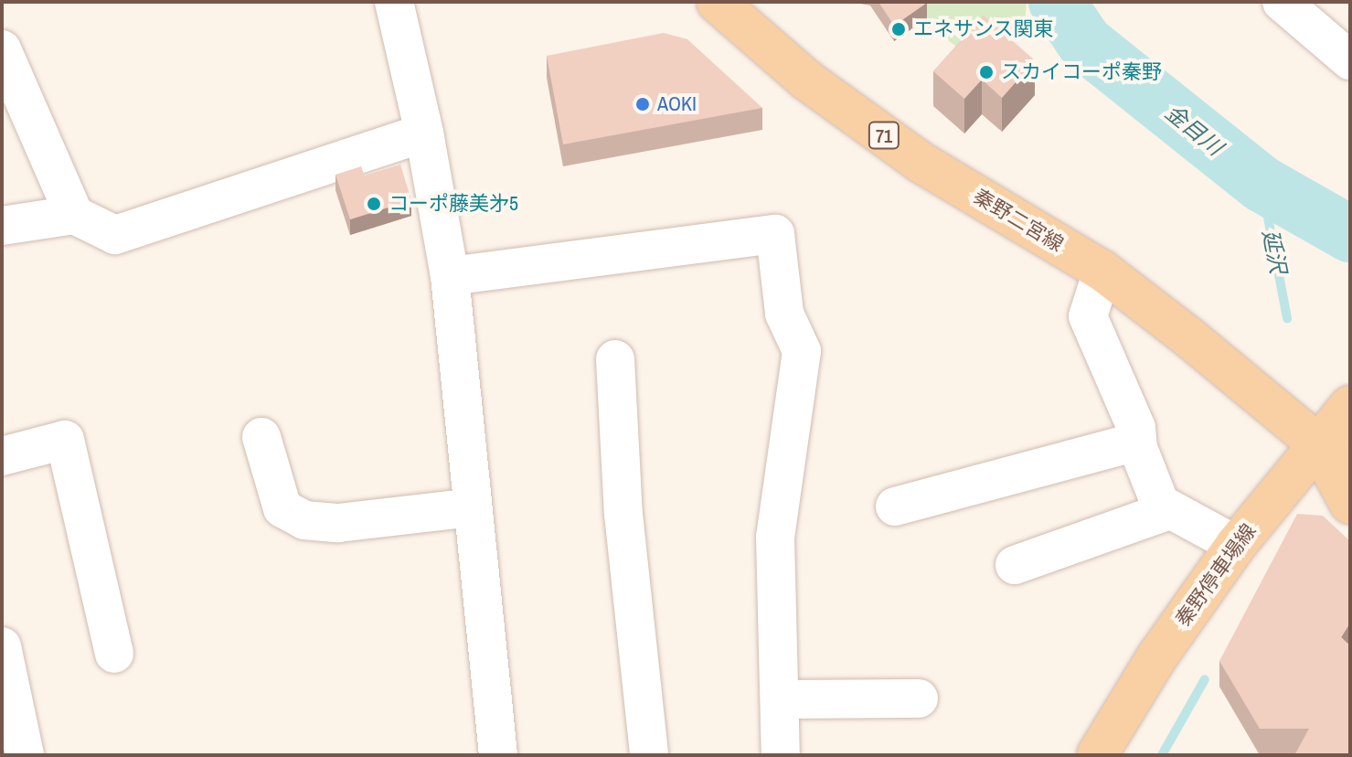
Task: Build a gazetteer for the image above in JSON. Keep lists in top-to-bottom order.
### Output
{
  "streets": {
    "main road": ["71", "秦野二宮線", "秦野停車場線"]
  },
  "crossings": [
    ["71", "秦野二宮線"],
    ["71", "秦野停車場線"],
    ["秦野二宮線", "秦野停車場線"]
  ],
  "water": ["金目川", "延沢"],
  "places": [
    "エネサンス関東",
    "スカイコーポ秦野",
    "AOKI",
    "コーポ藤美㐧5"
  ]
}
